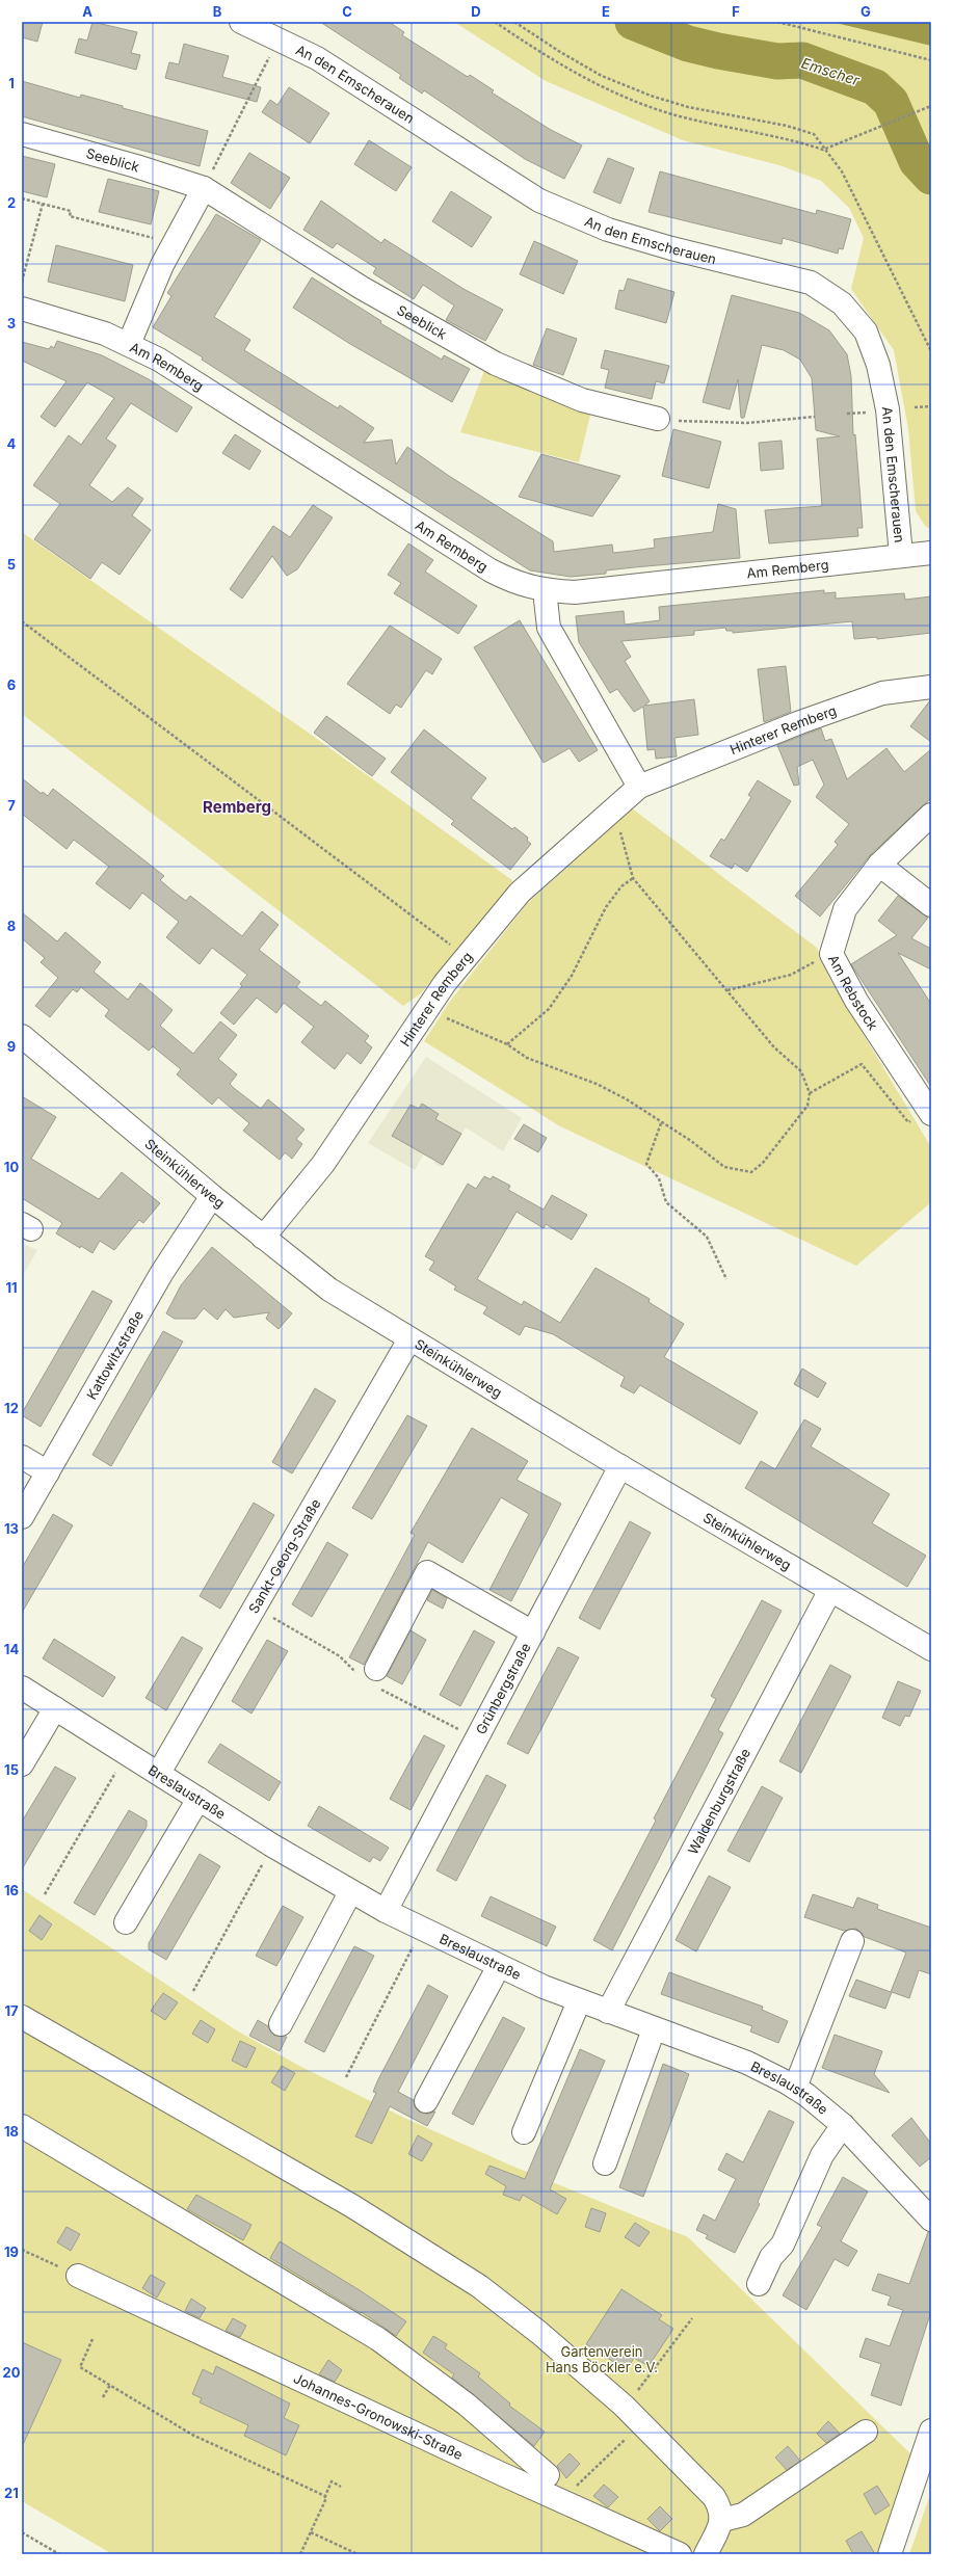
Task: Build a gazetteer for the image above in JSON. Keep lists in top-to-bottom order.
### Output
{
  "streets": {
    "street": [
      "An den Emscherauen",
      "Seeblick",
      "Am Remberg",
      "Hinterer Remberg",
      "Am Rebstock",
      "Steinkühlerweg",
      "Kattowitzstraße",
      "Sankt-Georg-Straße",
      "Grünbergstraße",
      "Breslaustraße",
      "Waldenburgstraße",
      "Johannes-Gronowski-Straße"
    ]
  },
  "crossings": [
    ["An den Emscherauen", "Am Remberg"],
    ["Hinterer Remberg", "Steinkühlerweg"],
    ["Steinkühlerweg", "Kattowitzstraße"],
    ["Steinkühlerweg", "Sankt-Georg-Straße"],
    ["Steinkühlerweg", "Grünbergstraße"],
    ["Steinkühlerweg", "Waldenburgstraße"],
    ["Sankt-Georg-Straße", "Breslaustraße"],
    ["Grünbergstraße", "Breslaustraße"],
    ["Breslaustraße", "Waldenburgstraße"]
  ],
  "districts": ["Remberg"],
  "water": ["Emscher"],
  "parks": ["Gartenverein Hans Böckler e.V."],
  "grid": {
    "columns": [
      "A",
      "B",
      "C",
      "D",
      "E",
      "F",
      "G"
    ],
    "rows": [
      "1",
      "2",
      "3",
      "4",
      "5",
      "6",
      "7",
      "8",
      "9",
      "10",
      "11",
      "12",
      "13",
      "14",
      "15",
      "16",
      "17",
      "18",
      "19",
      "20",
      "21"
    ]
  }
}
